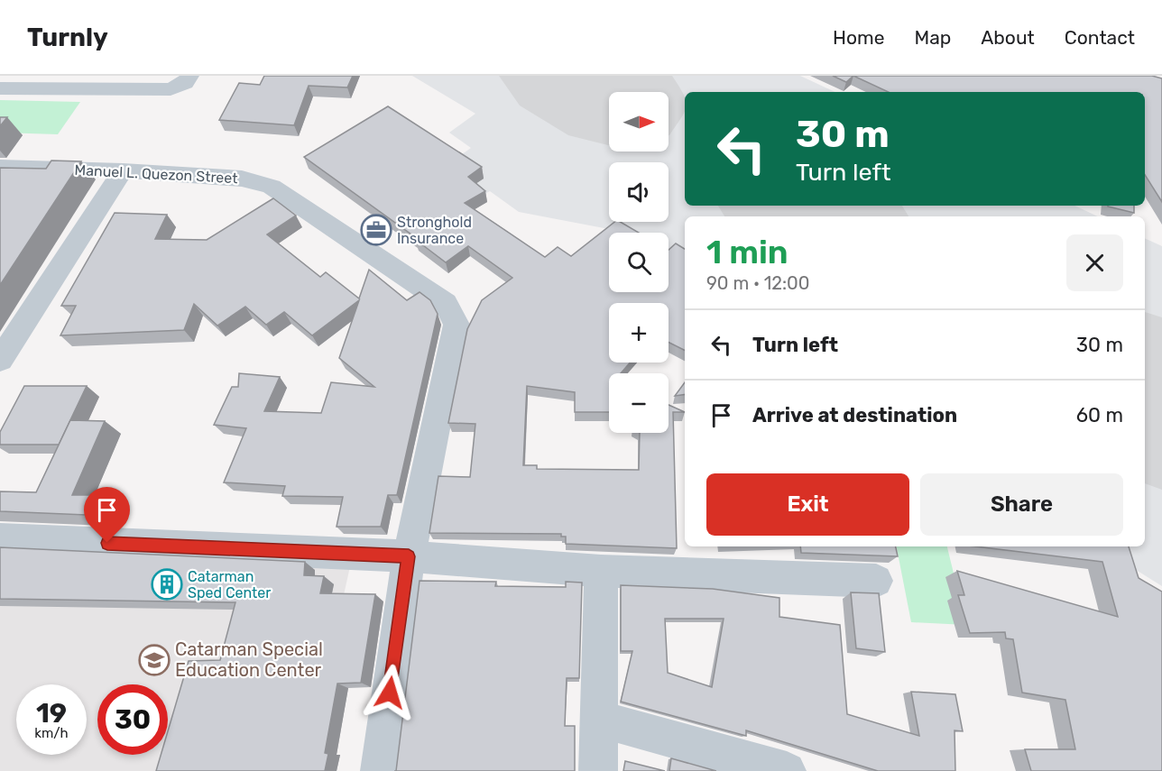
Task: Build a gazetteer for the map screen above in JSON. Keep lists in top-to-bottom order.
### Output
{
  "streets": {
    "street": ["Manuel L. Quezon Street"]
  },
  "places": {
    "office": ["Stronghold Insurance"],
    "building": ["Catarman Sped Center"],
    "school or university": ["Catarman Special Education Center"]
  },
  "north": "right",
  "page": {
    "header": "Turnly",
    "nav": [
      "Home",
      "Map",
      "About",
      "Contact"
    ],
    "map_buttons": ["+", "−"],
    "turn": ["30 m", "Turn left"],
    "heading": ["1 min", "90 m · 12:00"],
    "list": [
      {
        "name": "Turn left",
        "value": "30 m"
      },
      {
        "name": "Arrive at destination",
        "value": "60 m"
      }
    ],
    "buttons": ["Exit", "Share"],
    "speed": "19 km/h",
    "limit": "30"
  }
}
